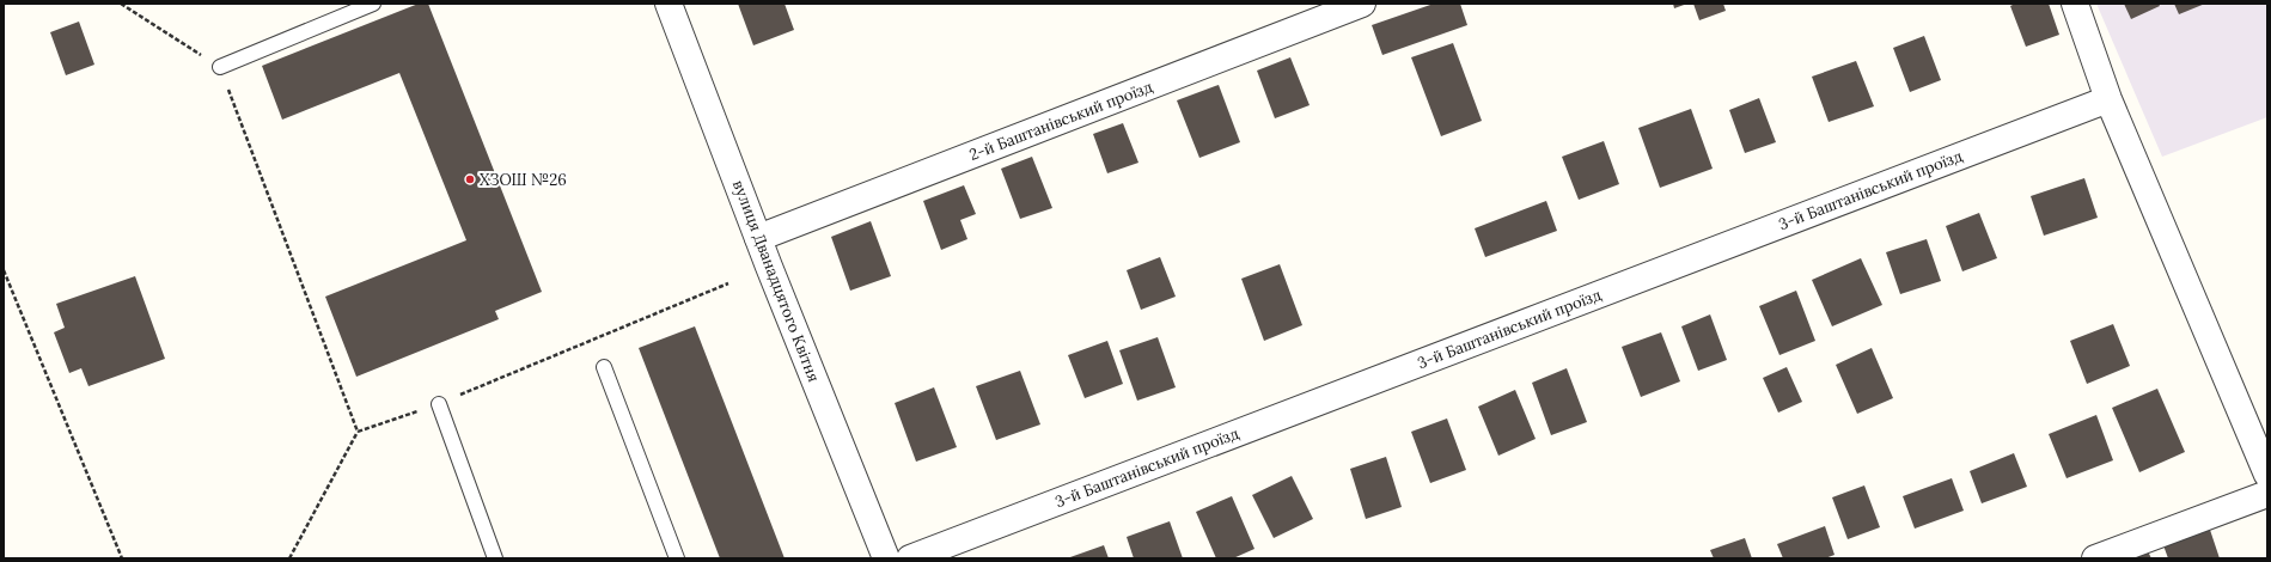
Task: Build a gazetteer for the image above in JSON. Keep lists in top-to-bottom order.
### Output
{
  "streets": {
    "street": ["2-й Баштанівський проїзд", "3-й Баштанівський проїзд", "вулиця Дванадцятого Квітня"]
  },
  "crossings": [
    ["2-й Баштанівський проїзд", "вулиця Дванадцятого Квітня"]
  ],
  "places": ["ХЗОШ №26"]
}
